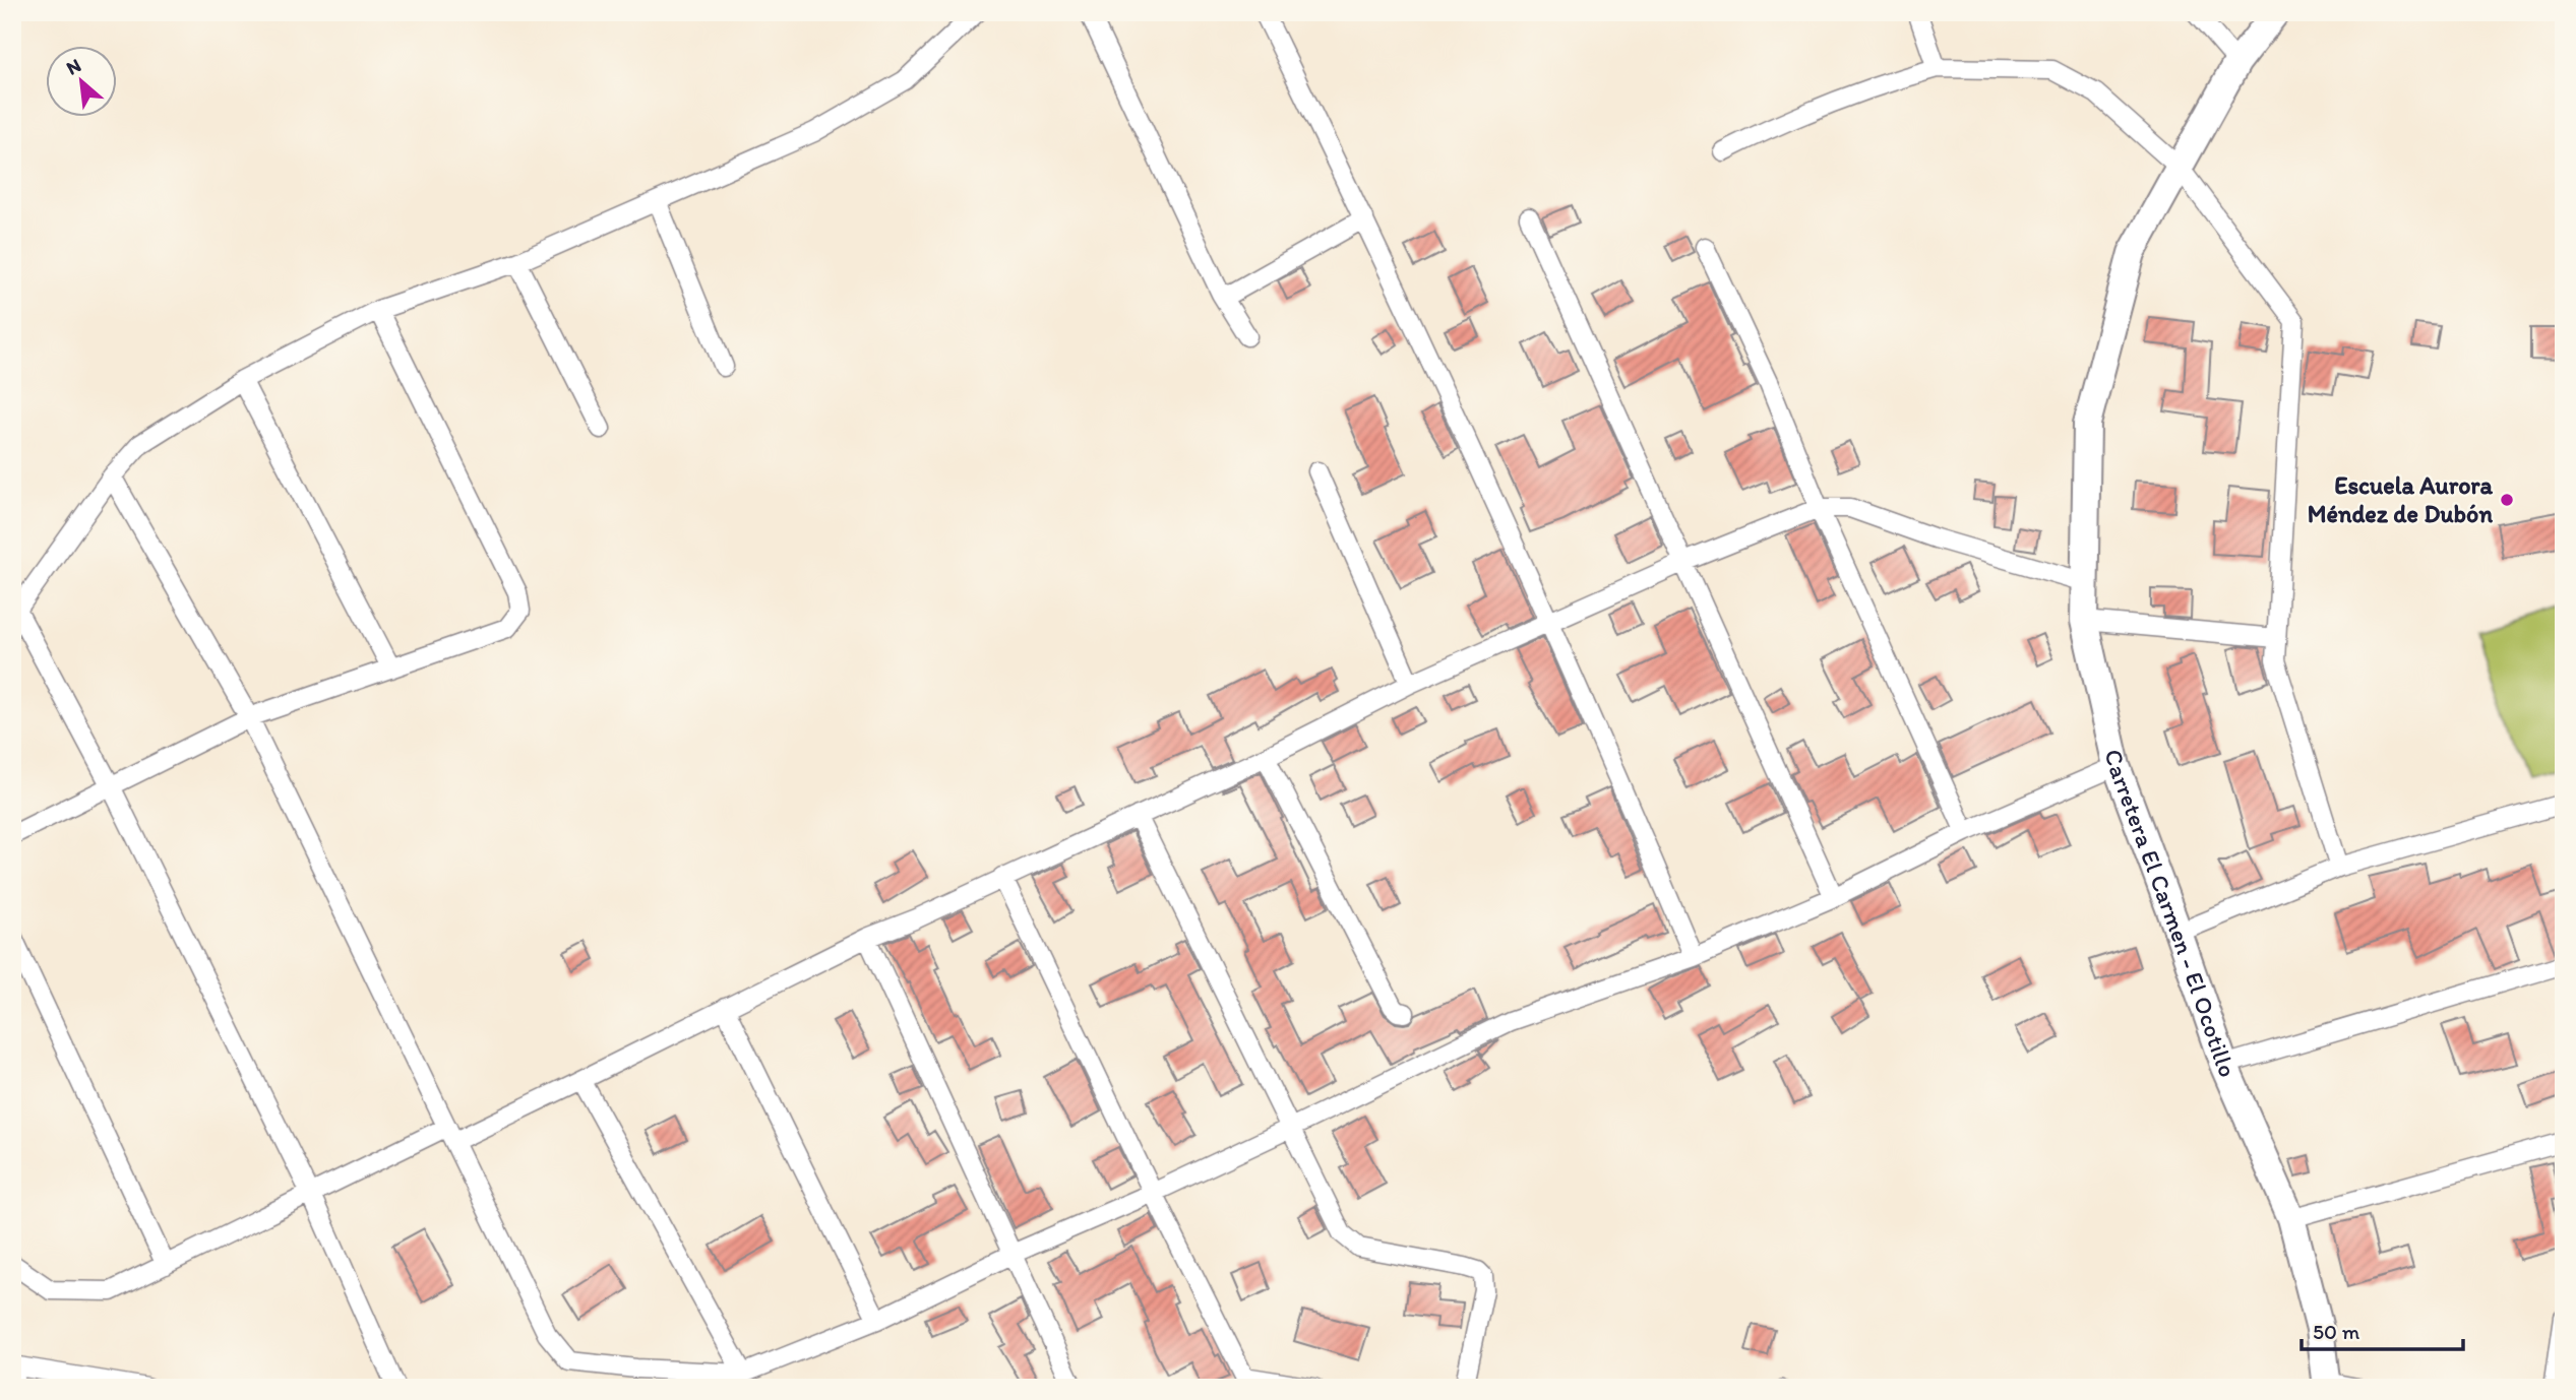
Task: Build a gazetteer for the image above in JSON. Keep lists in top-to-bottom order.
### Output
{
  "streets": {
    "main road": ["Carretera El Carmen - El Ocotillo"]
  },
  "places": ["Escuela Aurora Méndez de Dubón"],
  "scale_bar": "50 m",
  "north": "top left"
}
